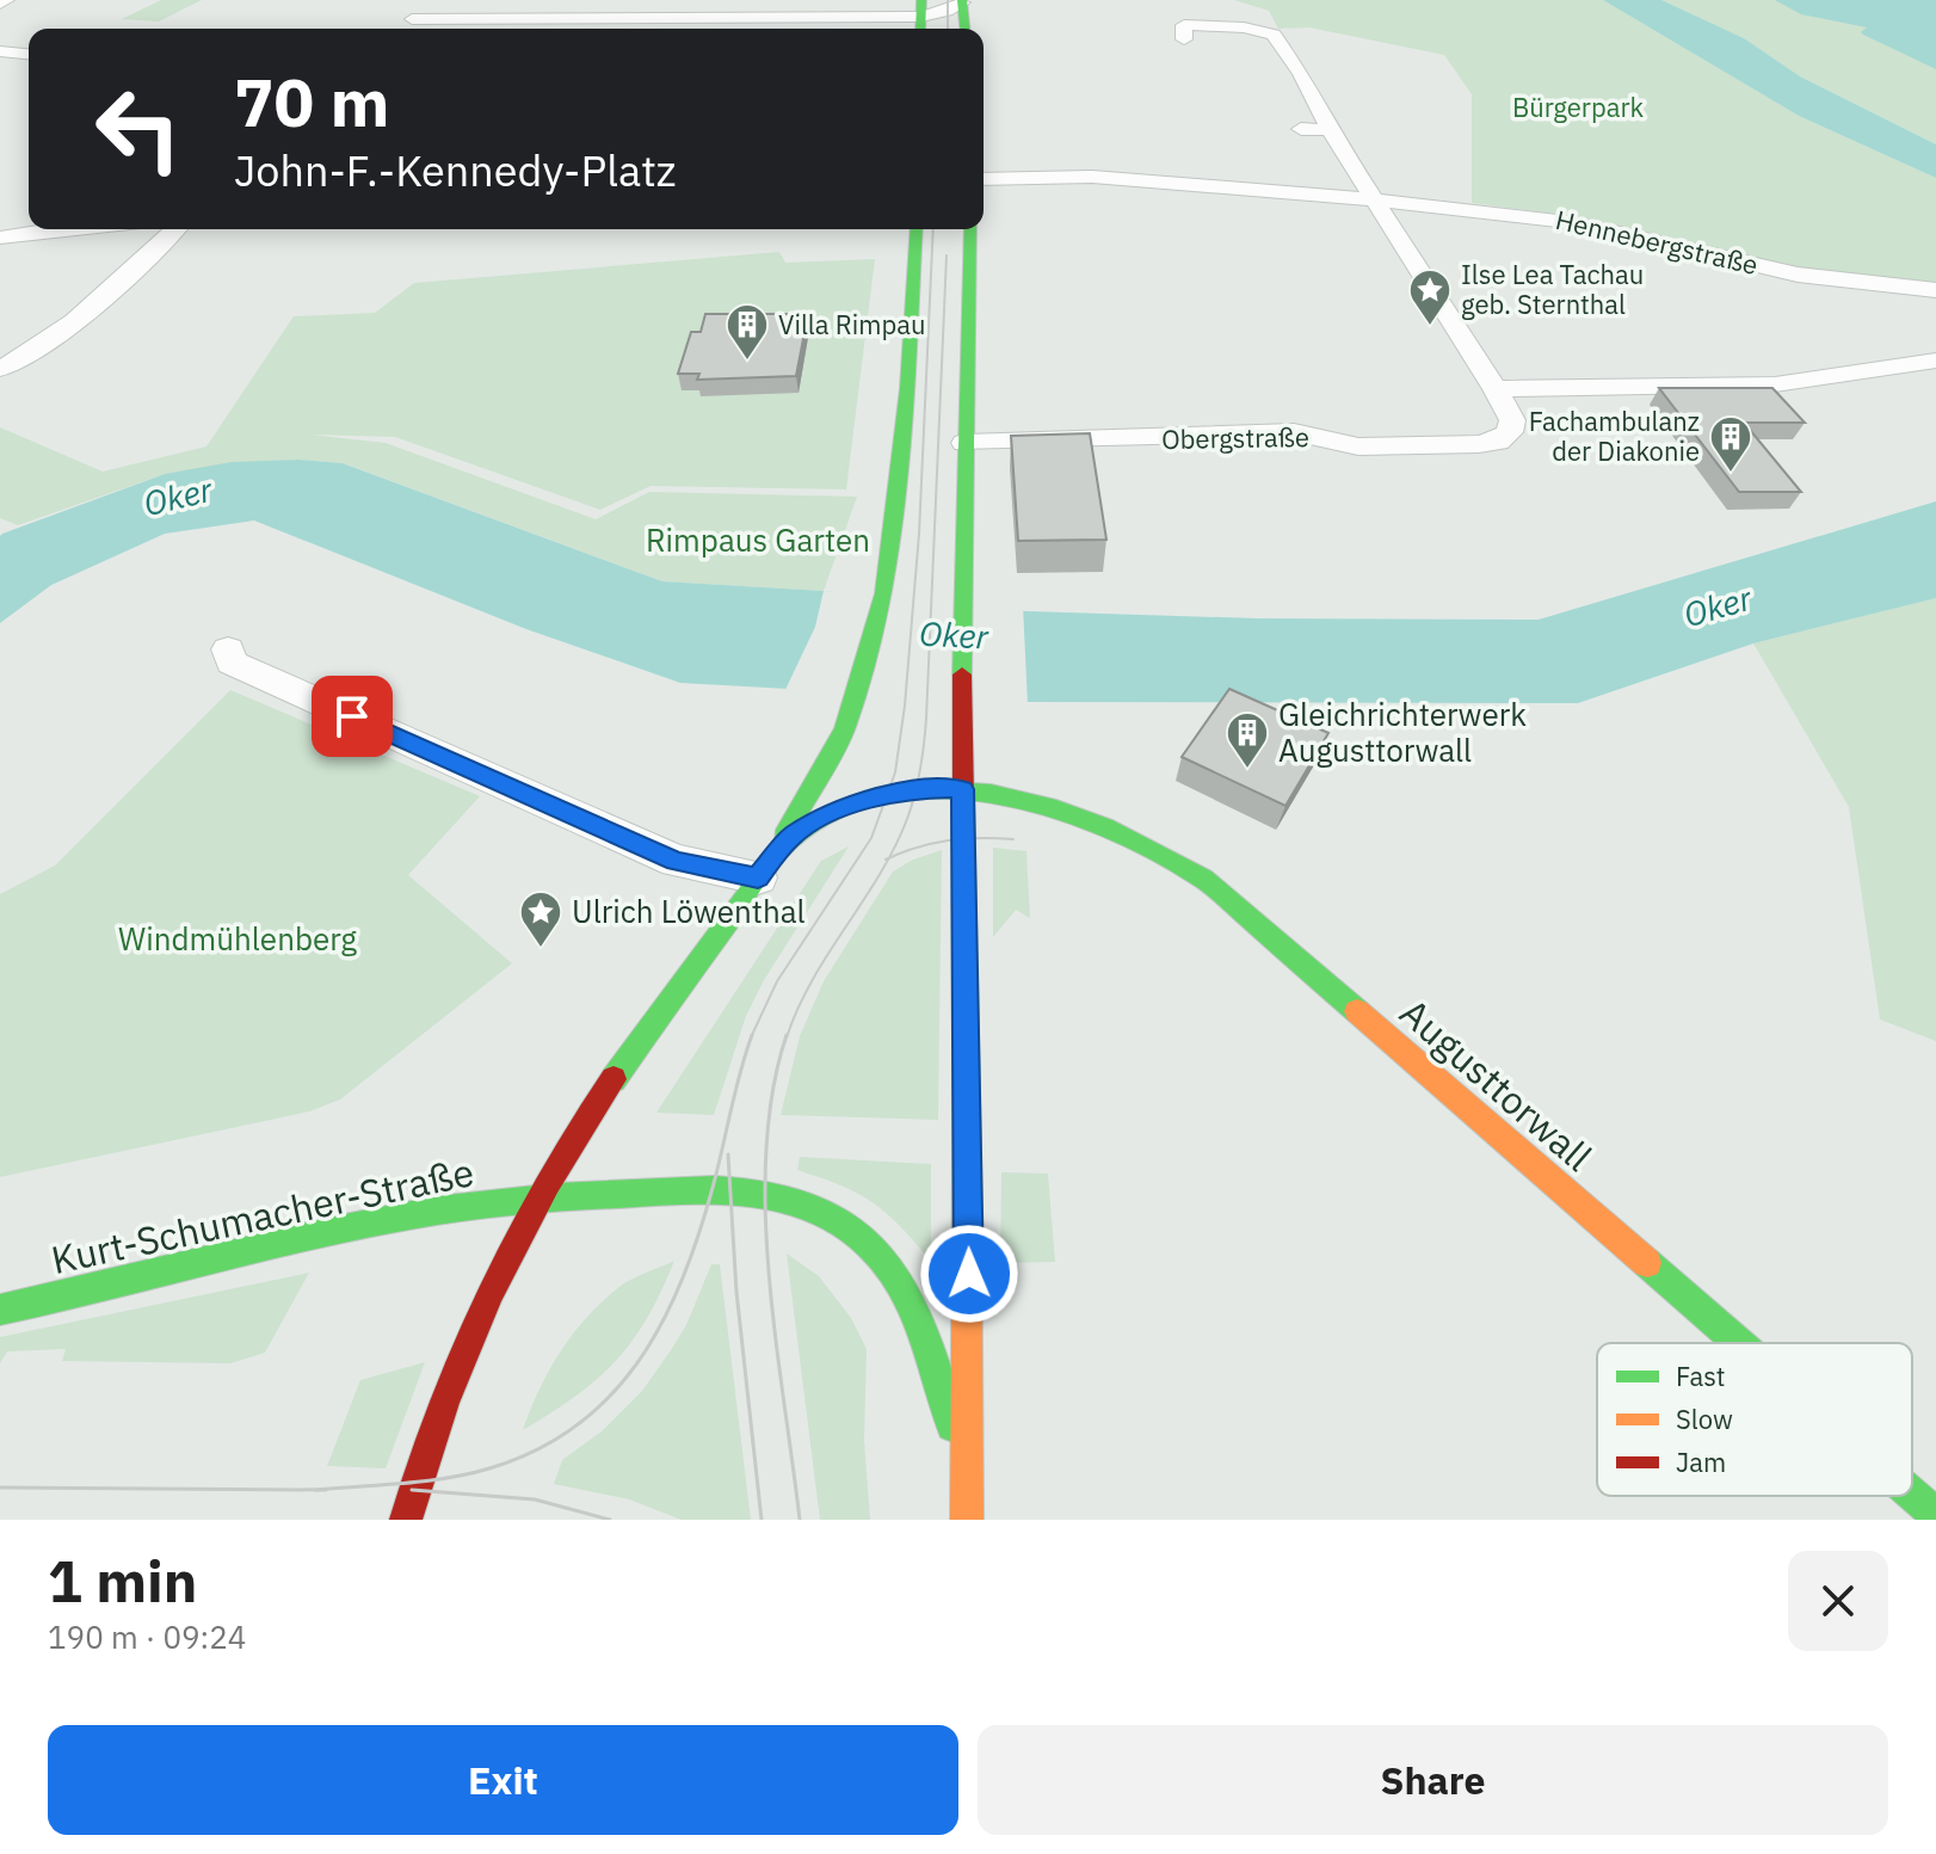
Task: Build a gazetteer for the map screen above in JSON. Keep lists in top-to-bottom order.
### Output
{
  "streets": {
    "main road": ["Augusttorwall", "Kurt-Schumacher-Straße"],
    "street": ["Hennebergstraße", "Obergstraße"]
  },
  "water": ["Oker"],
  "parks": ["Bürgerpark", "Rimpaus Garten", "Windmühlenberg"],
  "places": {
    "place": ["Ilse Lea Tachau geb. Sternthal", "Ulrich Löwenthal"],
    "building": ["Villa Rimpau", "Fachambulanz der Diakonie", "Gleichrichterwerk Augusttorwall"]
  },
  "legend": ["Fast", "Slow", "Jam"],
  "page": {
    "turn": ["70 m", "John-F.-Kennedy-Platz"],
    "heading": ["1 min", "190 m · 09:24"],
    "buttons": ["Exit", "Share"]
  }
}
